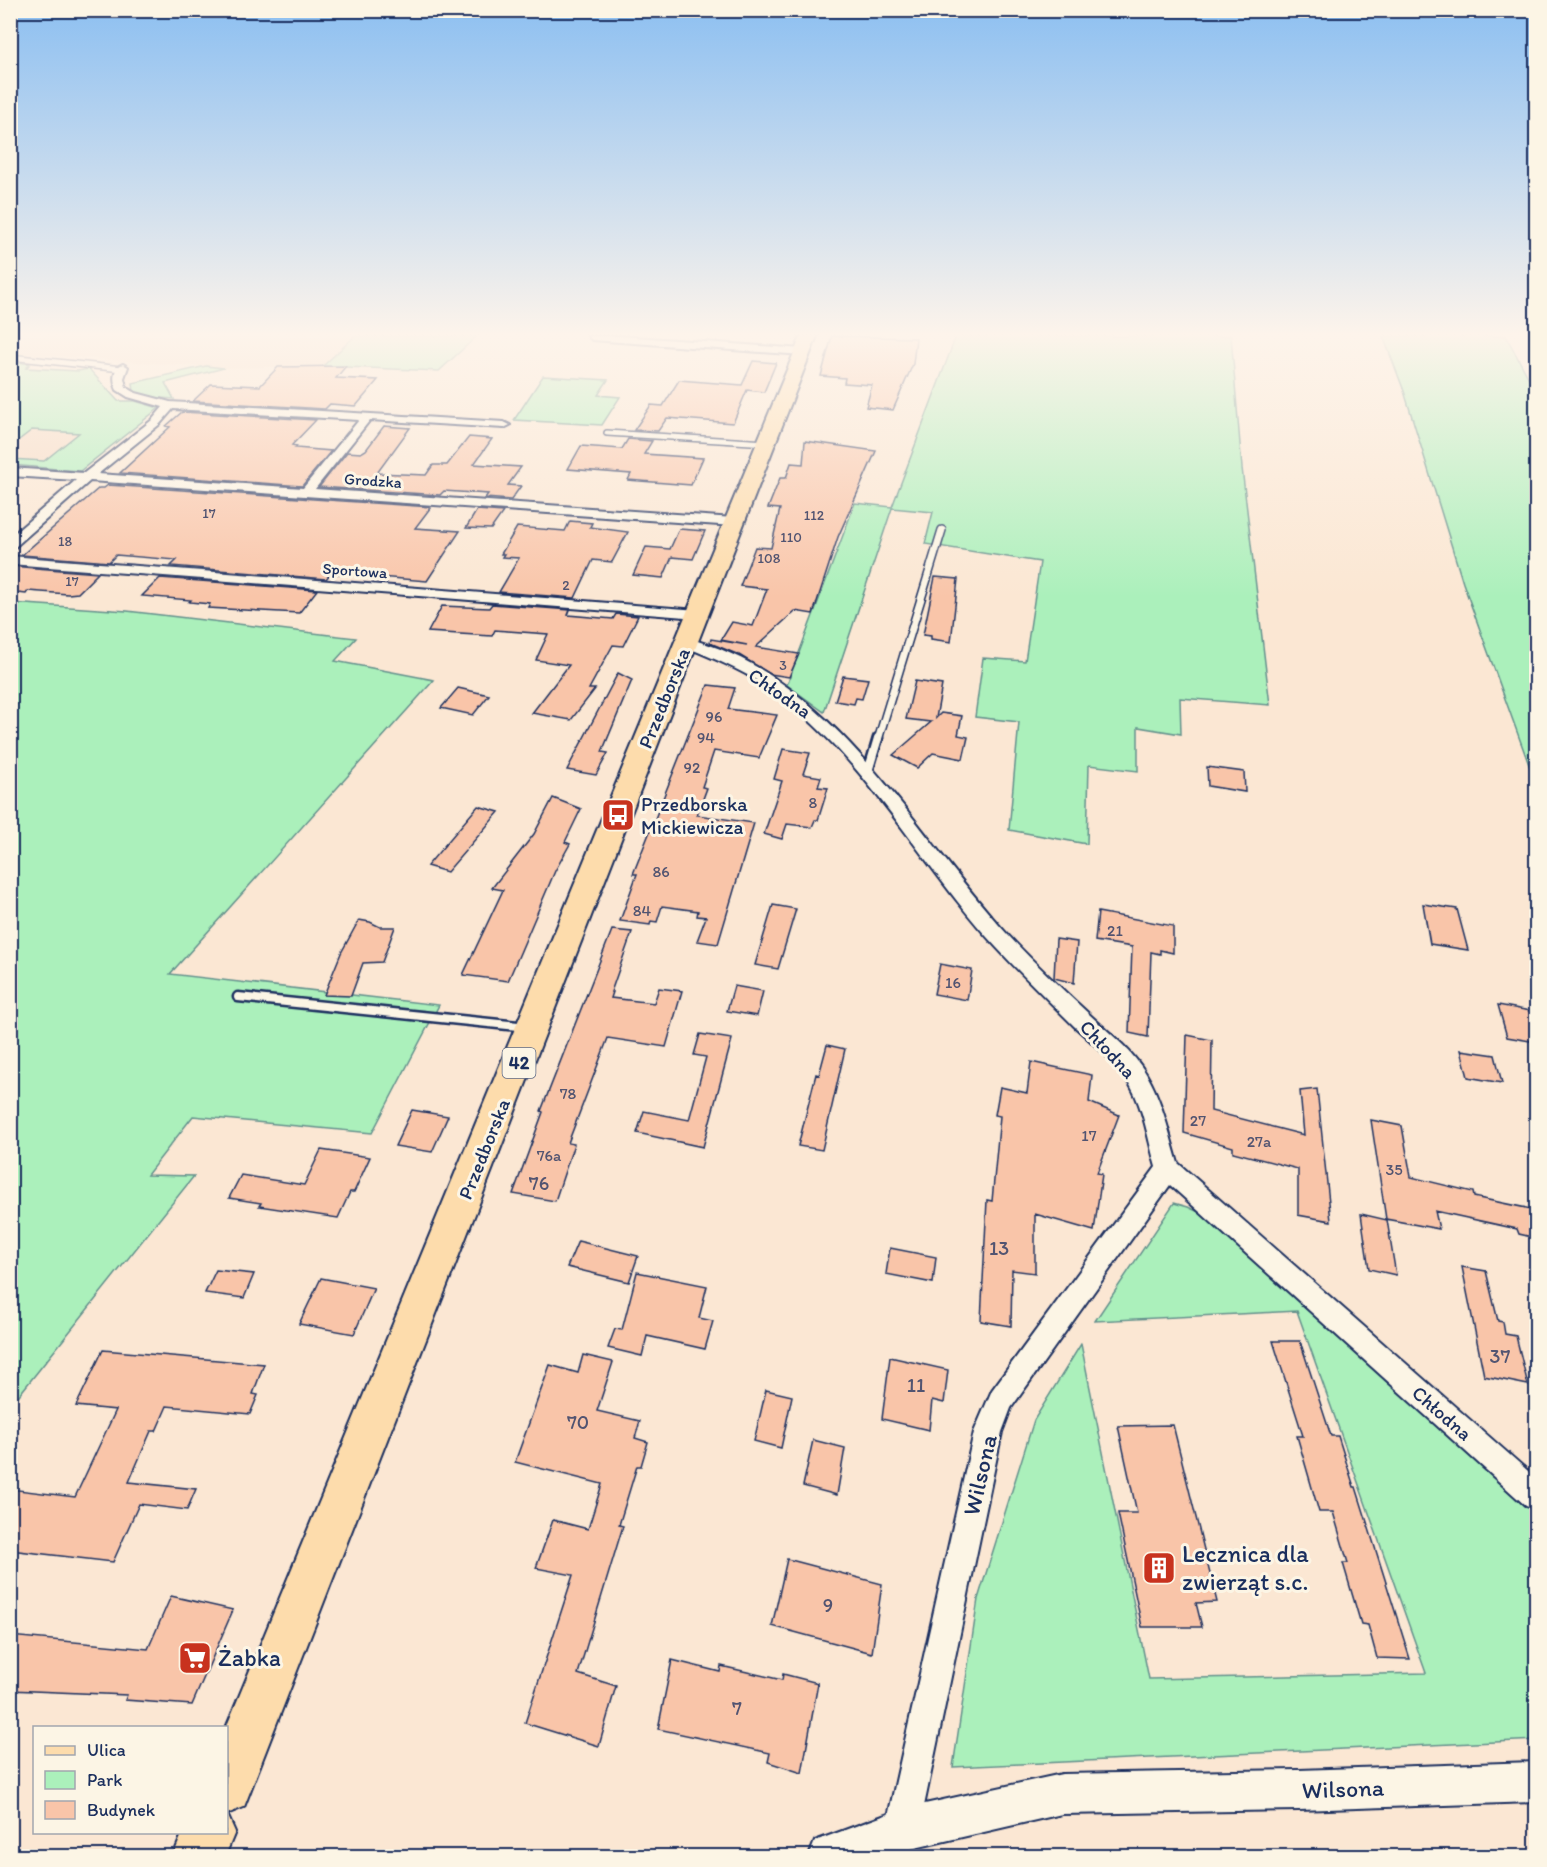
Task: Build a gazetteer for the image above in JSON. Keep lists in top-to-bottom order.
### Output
{
  "streets": {
    "main road": ["Przedborska", "42"],
    "street": [
      "Grodzka",
      "Sportowa",
      "Chłodna",
      "Wilsona"
    ]
  },
  "crossings": [
    ["Grodzka", "Przedborska"],
    ["Sportowa", "Chłodna"],
    ["Sportowa", "Przedborska"],
    ["Chłodna", "Przedborska"],
    ["Chłodna", "Wilsona"]
  ],
  "places": {
    "bus stop": ["Przedborska Mickiewicza"],
    "building": ["Lecznica dla zwierząt s.c."],
    "supermarket": ["Żabka"]
  },
  "house_numbers": [
    "17",
    "112",
    "110",
    "18",
    "108",
    "17",
    "2",
    "3",
    "96",
    "94",
    "92",
    "8",
    "86",
    "84",
    "21",
    "16",
    "78",
    "27",
    "17",
    "27a",
    "76a",
    "35",
    "76",
    "13",
    "37",
    "11",
    "70",
    "9",
    "7"
  ],
  "legend": ["Ulica", "Park", "Budynek"]
}
